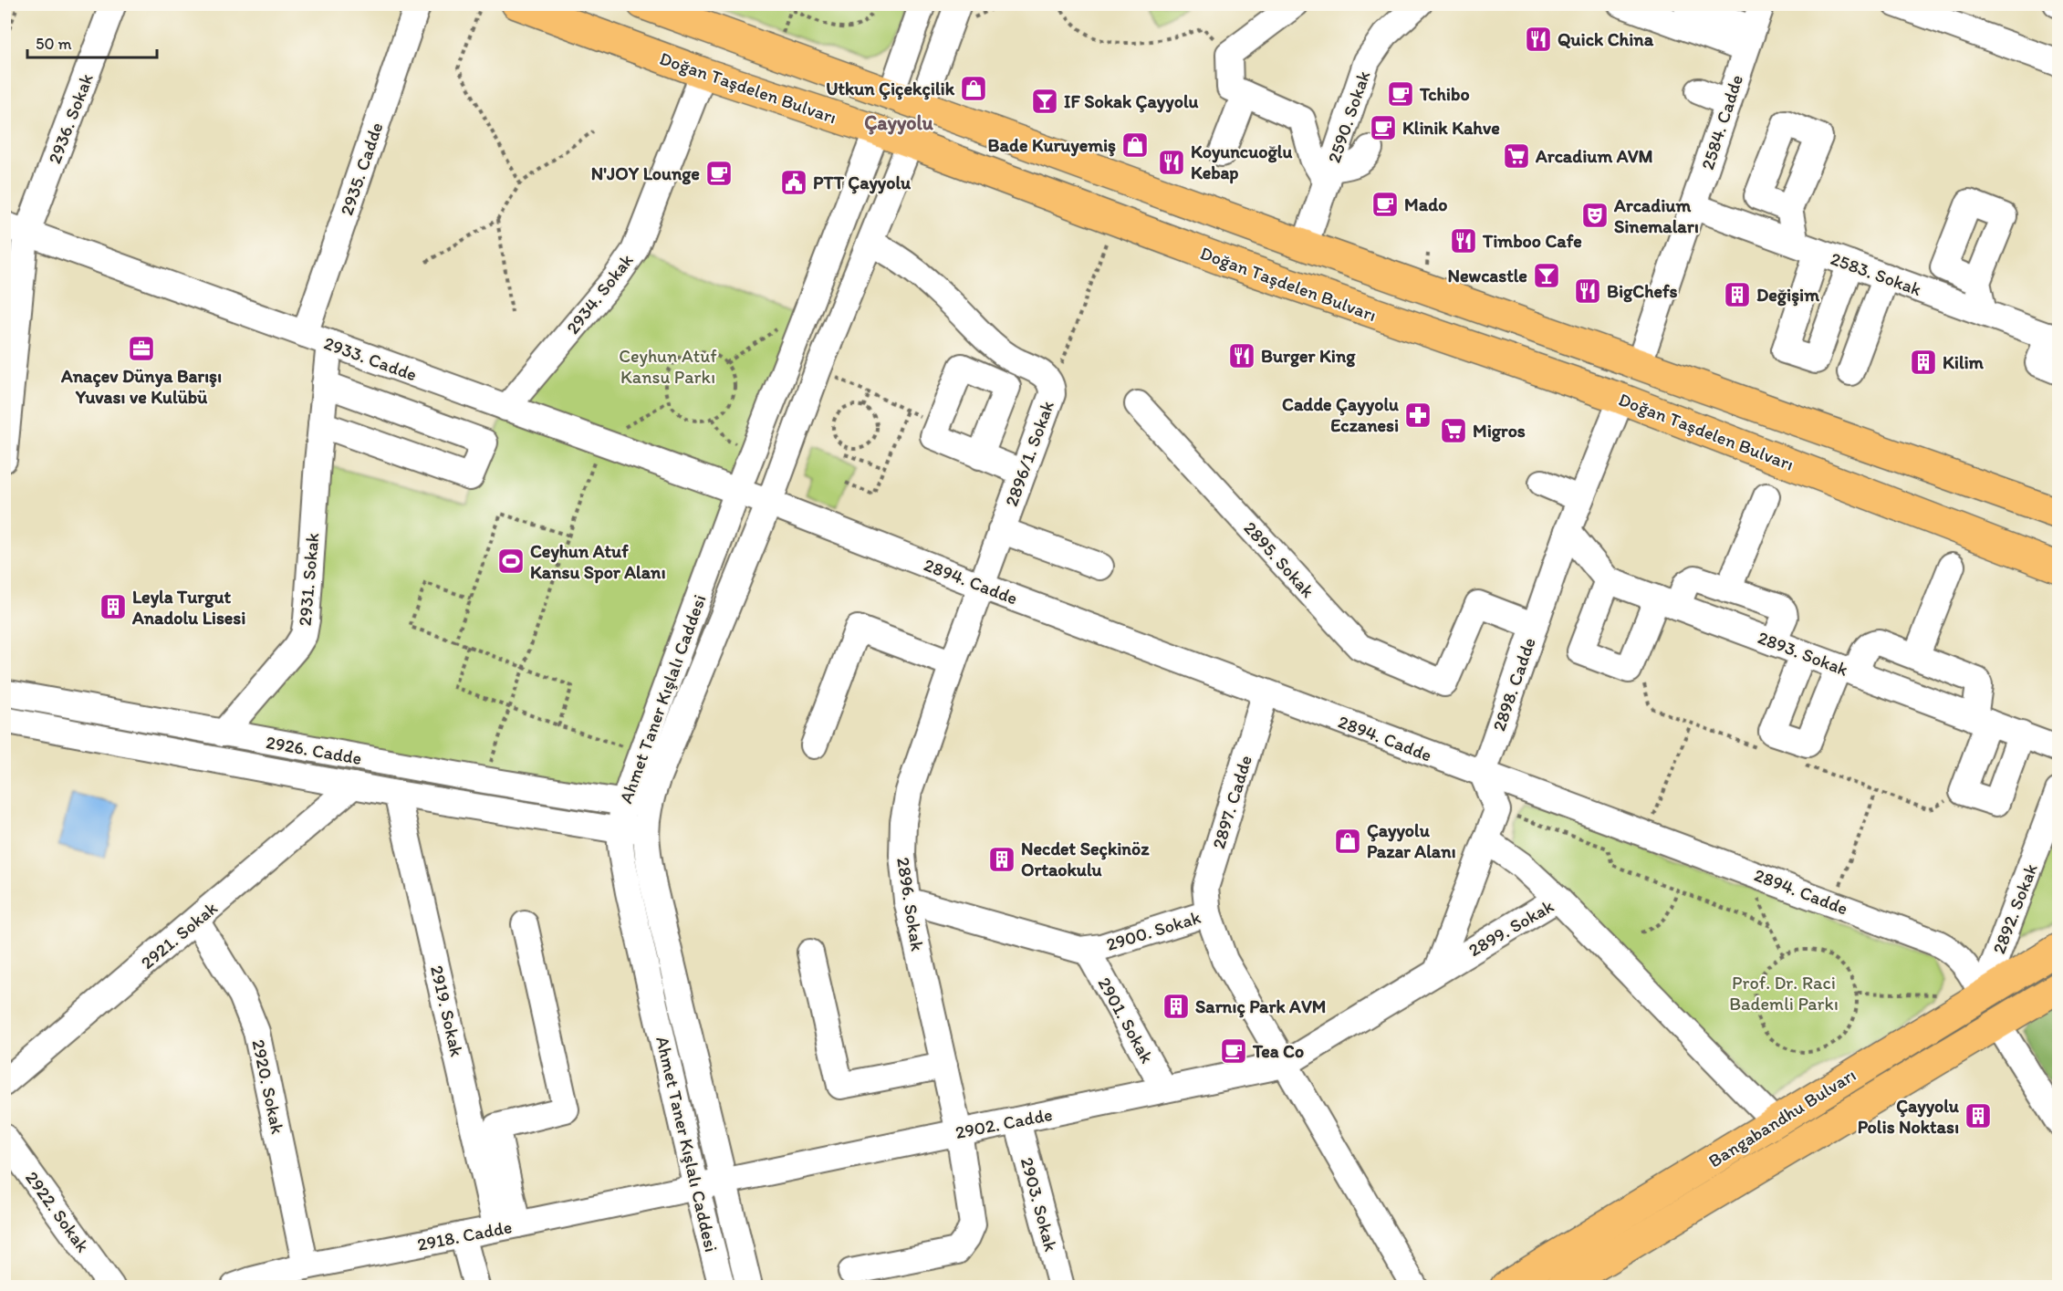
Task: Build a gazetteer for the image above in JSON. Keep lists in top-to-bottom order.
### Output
{
  "streets": {
    "main road": ["Doğan Taşdelen Bulvarı", "Bangabandhu Bulvarı"],
    "street": [
      "2590. Sokak",
      "2936. Sokak",
      "2584. Cadde",
      "2935. Cadde",
      "2583. Sokak",
      "2934. Sokak",
      "2933. Cadde",
      "2896/1. Sokak",
      "2895. Sokak",
      "2931. Sokak",
      "2894. Cadde",
      "2893. Sokak",
      "2898. Cadde",
      "Ahmet Taner Kışlalı Caddesi",
      "2926. Cadde",
      "2897. Cadde",
      "2896. Sokak",
      "2892. Sokak",
      "2899. Sokak",
      "2900. Sokak",
      "2921. Sokak",
      "2919. Sokak",
      "2901. Sokak",
      "2920. Sokak",
      "2902. Cadde",
      "2903. Sokak",
      "2922. Sokak",
      "2918. Cadde"
    ]
  },
  "crossings": [
    ["Doğan Taşdelen Bulvarı", "2934. Sokak"],
    ["Doğan Taşdelen Bulvarı", "2898. Cadde"],
    ["Doğan Taşdelen Bulvarı", "Ahmet Taner Kışlalı Caddesi"],
    ["2936. Sokak", "2933. Cadde"],
    ["2584. Cadde", "2583. Sokak"],
    ["2935. Cadde", "2933. Cadde"],
    ["2934. Sokak", "2933. Cadde"],
    ["2933. Cadde", "2931. Sokak"],
    ["2933. Cadde", "2894. Cadde"],
    ["2933. Cadde", "Ahmet Taner Kışlalı Caddesi"],
    ["2896/1. Sokak", "2894. Cadde"],
    ["2896/1. Sokak", "Ahmet Taner Kışlalı Caddesi"],
    ["2896/1. Sokak", "2896. Sokak"],
    ["2895. Sokak", "2898. Cadde"],
    ["2931. Sokak", "2926. Cadde"],
    ["2894. Cadde", "2898. Cadde"],
    ["2894. Cadde", "Ahmet Taner Kışlalı Caddesi"],
    ["2894. Cadde", "2897. Cadde"],
    ["2894. Cadde", "2896. Sokak"],
    ["2894. Cadde", "2892. Sokak"],
    ["2894. Cadde", "Bangabandhu Bulvarı"],
    ["Ahmet Taner Kışlalı Caddesi", "2926. Cadde"],
    ["Ahmet Taner Kışlalı Caddesi", "2902. Cadde"],
    ["Ahmet Taner Kışlalı Caddesi", "2918. Cadde"],
    ["2926. Cadde", "2921. Sokak"],
    ["2926. Cadde", "2919. Sokak"],
    ["2897. Cadde", "2900. Sokak"],
    ["2896. Sokak", "2900. Sokak"],
    ["2896. Sokak", "2902. Cadde"],
    ["2892. Sokak", "Bangabandhu Bulvarı"],
    ["2899. Sokak", "2900. Sokak"],
    ["2899. Sokak", "Bangabandhu Bulvarı"],
    ["2899. Sokak", "2902. Cadde"],
    ["2900. Sokak", "2901. Sokak"],
    ["2900. Sokak", "2902. Cadde"],
    ["2921. Sokak", "2920. Sokak"],
    ["2919. Sokak", "2918. Cadde"],
    ["2901. Sokak", "2902. Cadde"],
    ["2920. Sokak", "2918. Cadde"],
    ["2902. Cadde", "2903. Sokak"],
    ["2902. Cadde", "2918. Cadde"]
  ],
  "districts": ["Çayyolu"],
  "parks": ["Ceyhun Atuf Kansu Parkı", "Prof. Dr. Raci Bademli Parkı"],
  "places": {
    "restaurant": [
      "Quick China",
      "Koyuncuoğlu Kebap",
      "Timboo Cafe",
      "BigChefs",
      "Burger King"
    ],
    "shop": ["Utkun Çiçekçilik", "Bade Kuruyemiş", "Çayyolu Pazar Alanı"],
    "cafe": [
      "Tchibo",
      "Klinik Kahve",
      "N'JOY Lounge",
      "Mado",
      "Tea Co"
    ],
    "bar": ["IF Sokak Çayyolu", "Newcastle"],
    "supermarket": ["Arcadium AVM", "Migros"],
    "public building": ["PTT Çayyolu"],
    "theatre": ["Arcadium Sinemaları"],
    "building": [
      "Değişim",
      "Kilim",
      "Leyla Turgut Anadolu Lisesi",
      "Necdet Seçkinöz Ortaokulu",
      "Sarnıç Park AVM",
      "Çayyolu Polis Noktası"
    ],
    "office": ["Anaçev Dünya Barışı Yuvası ve Kulübü"],
    "pharmacy": ["Cadde Çayyolu Eczanesi"],
    "sports": ["Ceyhun Atuf Kansu Spor Alanı"]
  },
  "scale_bar": "50 m"
}
